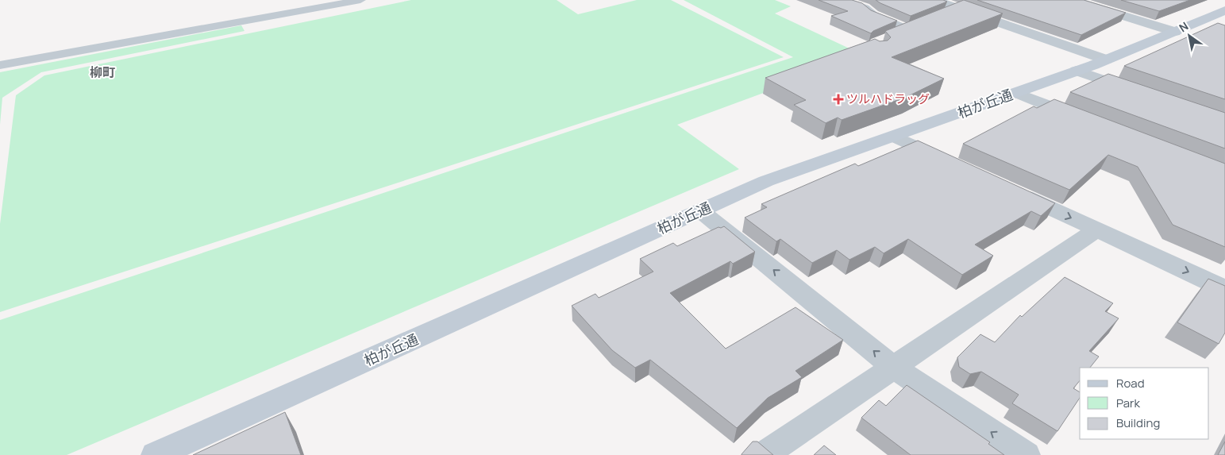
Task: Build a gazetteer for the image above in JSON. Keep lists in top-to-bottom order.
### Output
{
  "streets": {
    "street": ["柏が丘通"]
  },
  "districts": ["柳町"],
  "places": {
    "health": ["ツルハドラッグ"]
  },
  "legend": ["Road", "Park", "Building"],
  "north": "top left"
}
